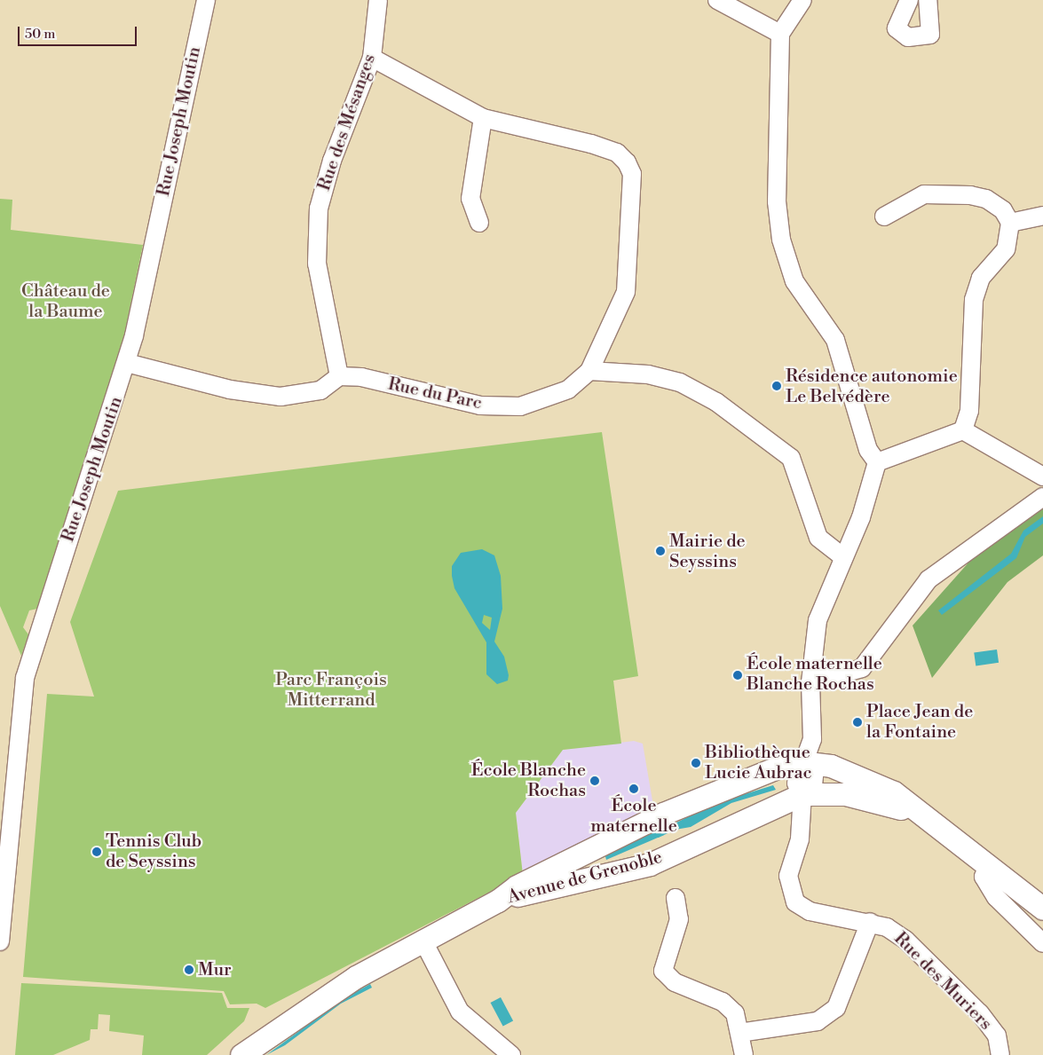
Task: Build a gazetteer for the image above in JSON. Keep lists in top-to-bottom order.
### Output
{
  "streets": {
    "street": [
      "Rue Joseph Moutin",
      "Rue des Mésanges",
      "Rue du Parc",
      "Avenue de Grenoble",
      "Rue des Muriers"
    ]
  },
  "crossings": [
    ["Rue des Mésanges", "Rue du Parc"],
    ["Avenue de Grenoble", "Rue des Muriers"]
  ],
  "parks": ["Château de la Baume", "Parc François Mitterrand"],
  "places": [
    "Résidence autonomie Le Belvédère",
    "Mairie de Seyssins",
    "École maternelle Blanche Rochas",
    "Place Jean de la Fontaine",
    "Bibliothèque Lucie Aubrac",
    "École Blanche Rochas",
    "École maternelle",
    "Tennis Club de Seyssins",
    "Mur"
  ],
  "scale_bar": "50 m"
}
